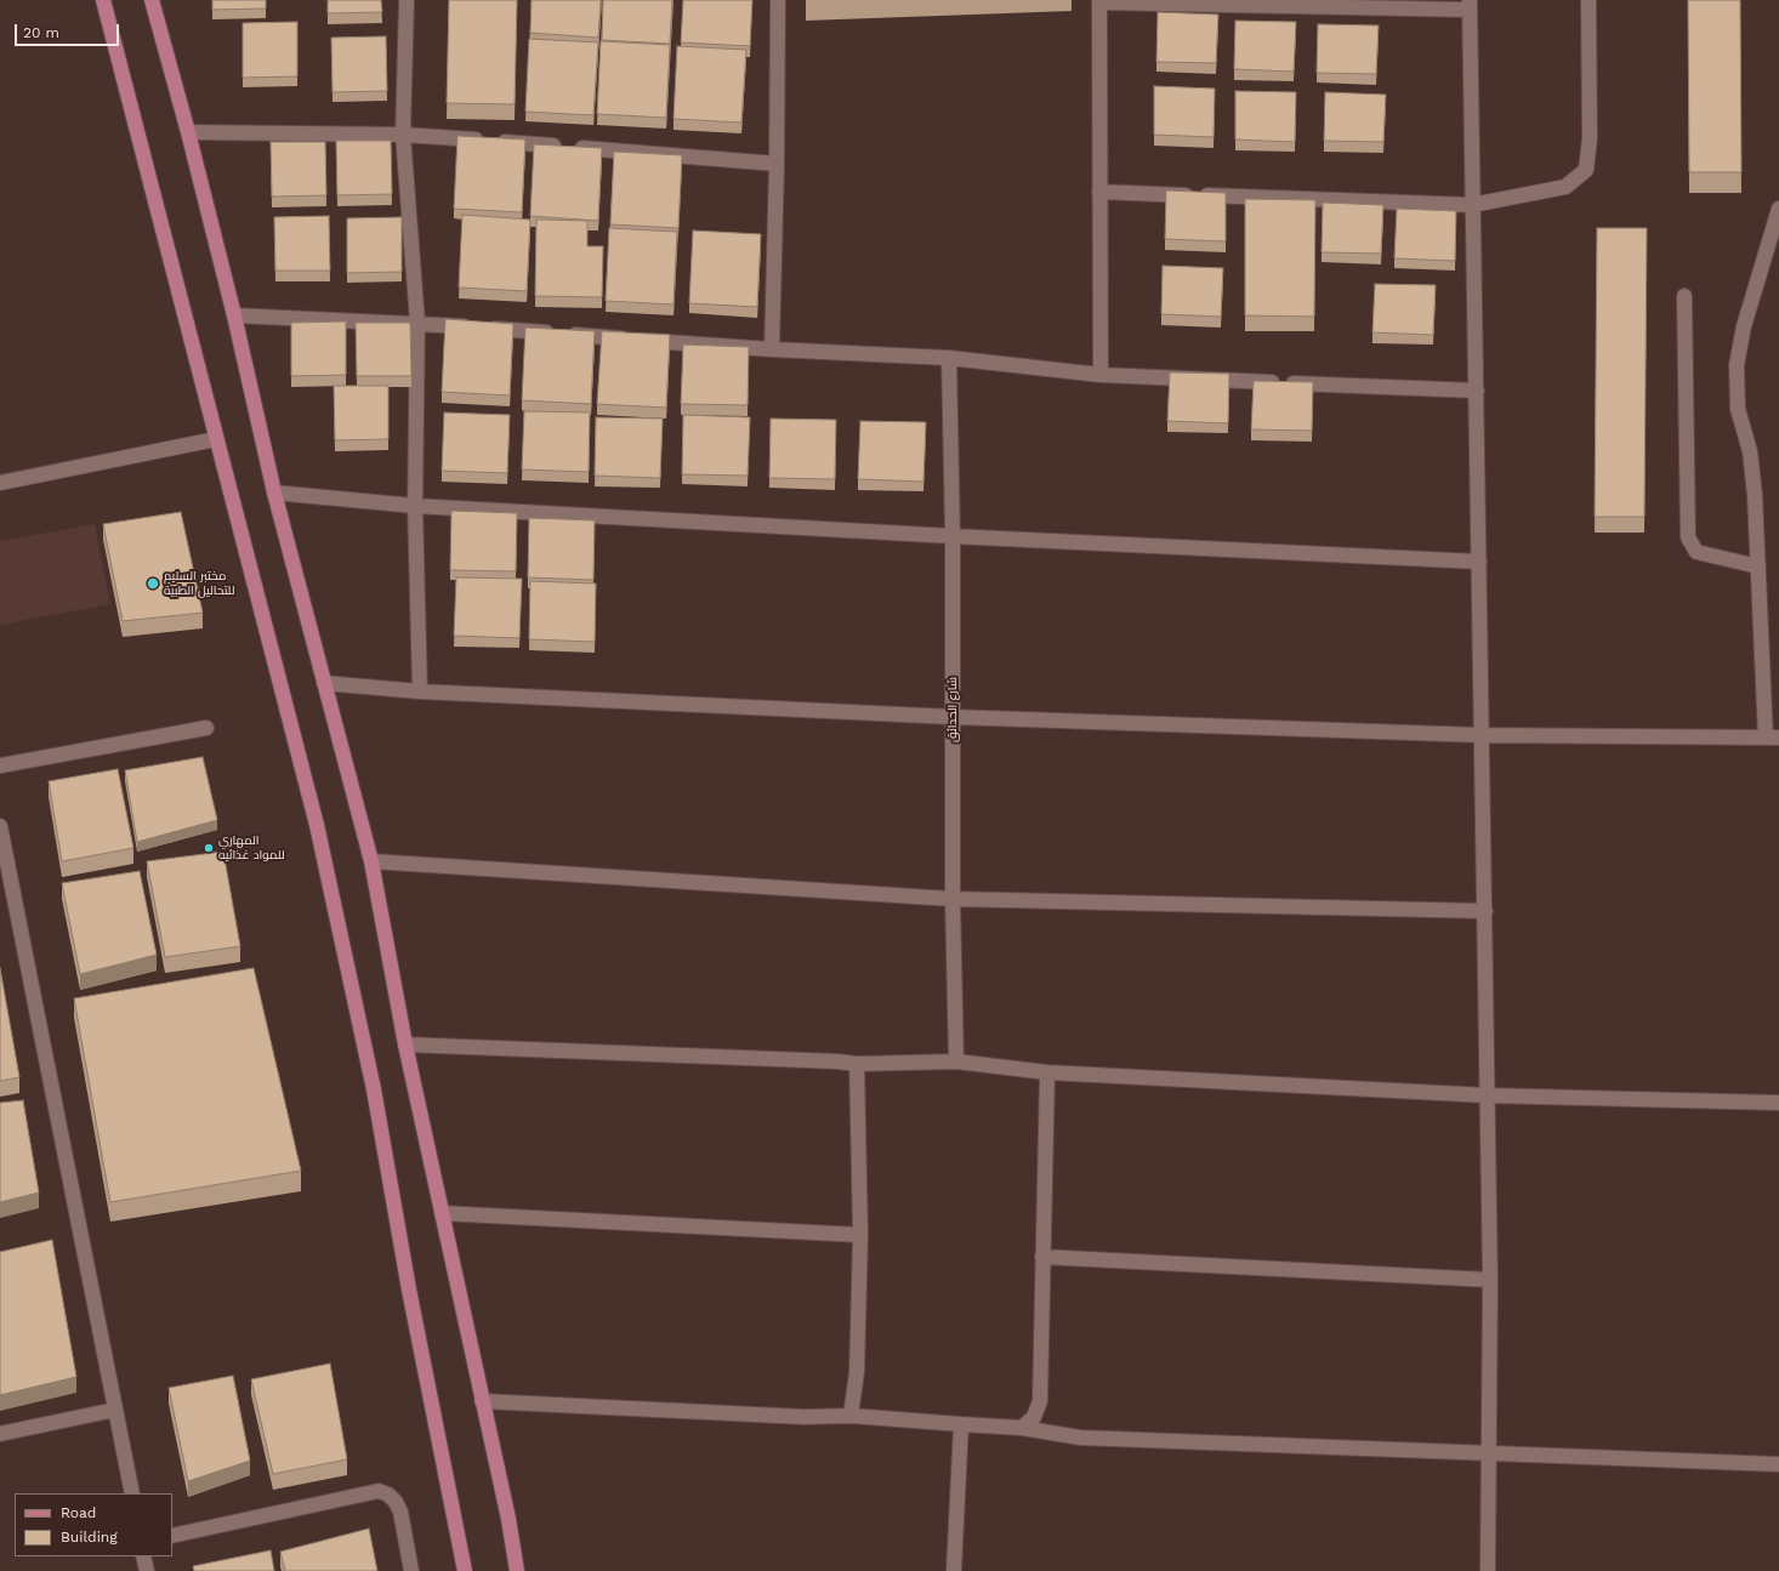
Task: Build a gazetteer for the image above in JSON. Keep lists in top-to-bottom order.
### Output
{
  "streets": {
    "street": ["شارع الحدائق"]
  },
  "places": ["مختبر السليم للتحاليل الطبية", "المهاري للمواد غذائيه"],
  "legend": ["Road", "Building"],
  "scale_bar": "20 m"
}
